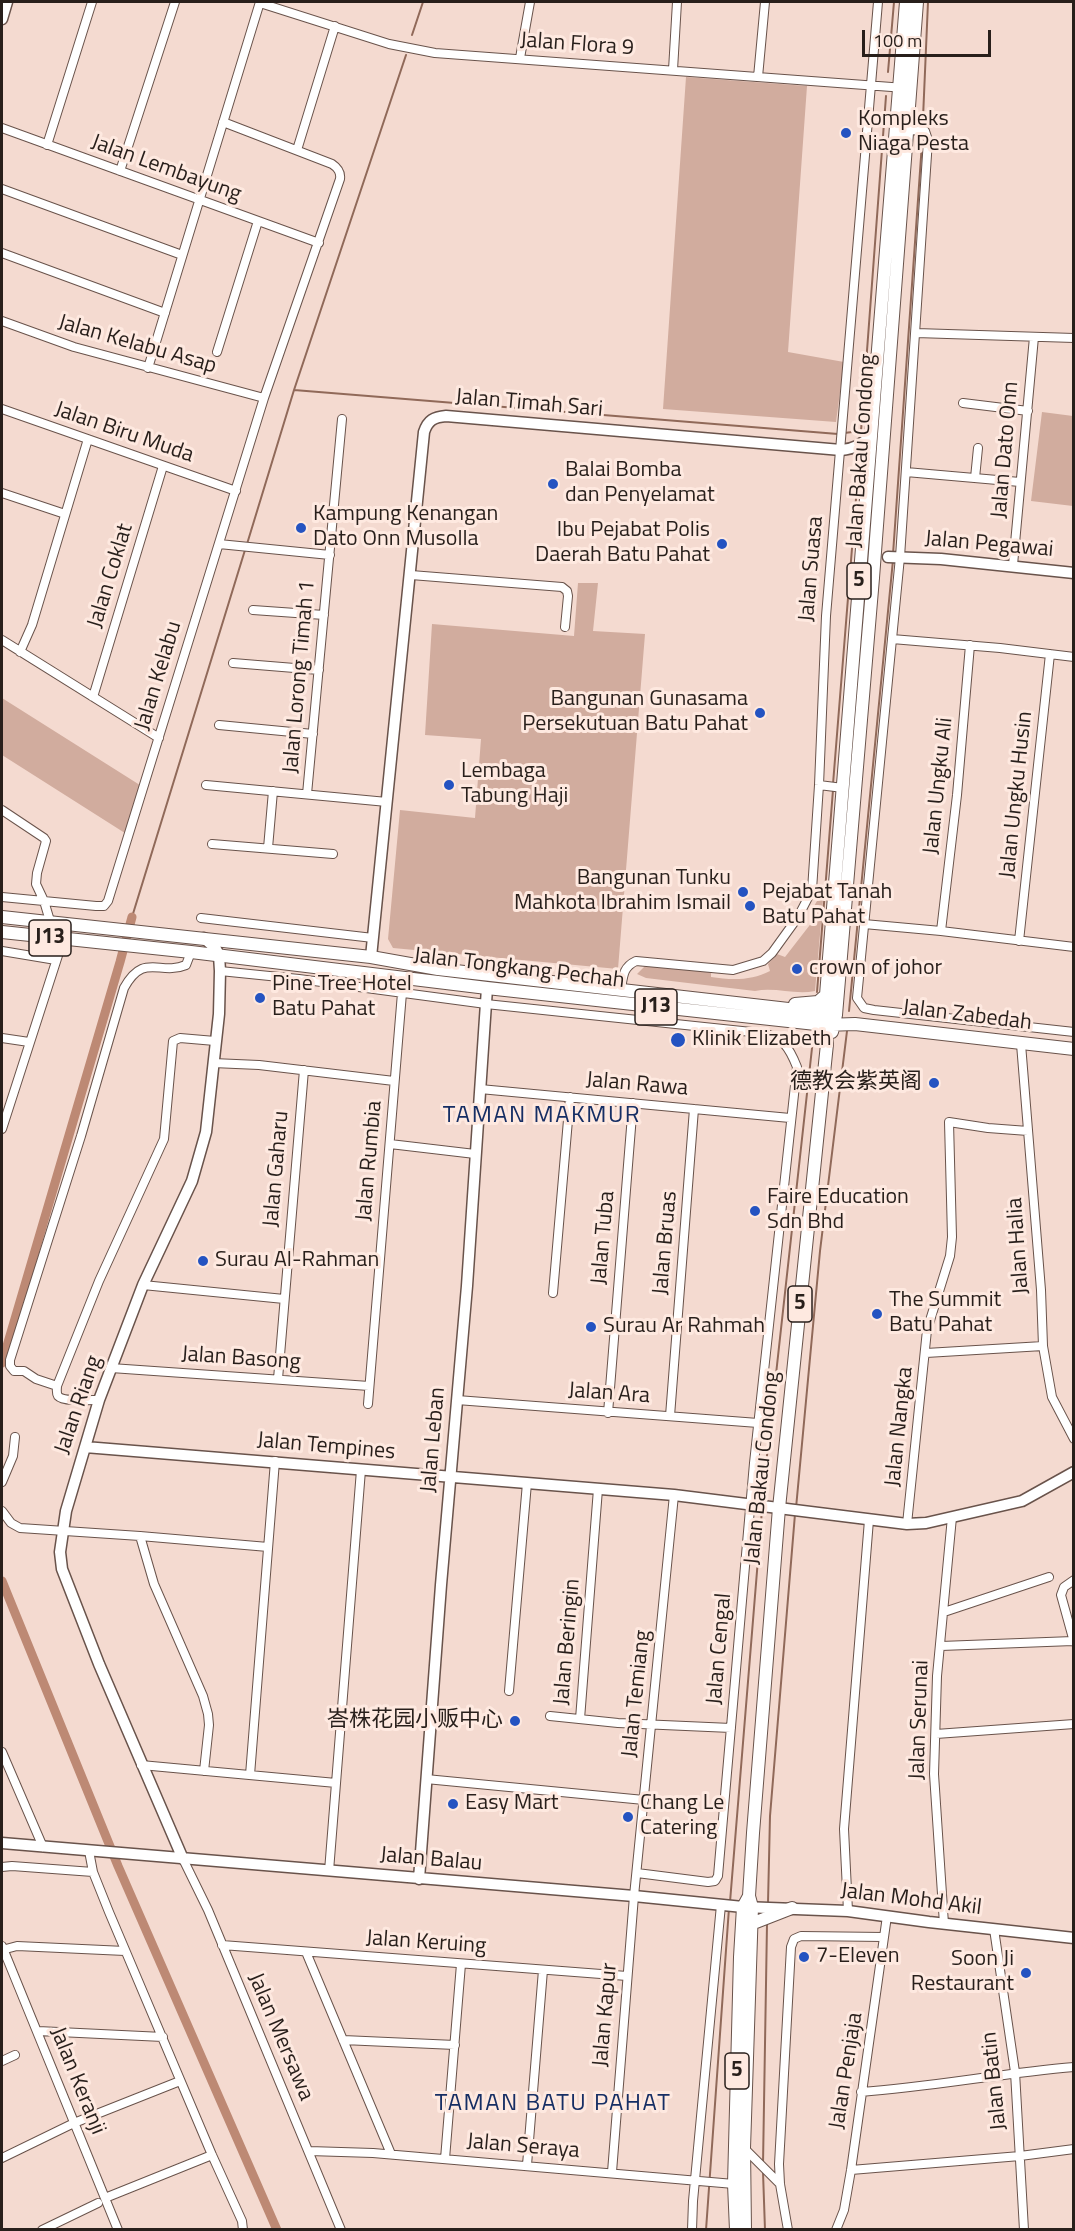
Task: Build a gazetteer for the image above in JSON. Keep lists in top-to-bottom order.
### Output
{
  "streets": {
    "main road": [
      "Jalan Bakau Condong",
      "5",
      "J13",
      "Jalan Tongkang Pechah",
      "Jalan Zabedah"
    ],
    "street": [
      "Jalan Flora 9",
      "Jalan Lembayung",
      "Jalan Kelabu Asap",
      "Jalan Timah Sari",
      "Jalan Biru Muda",
      "Jalan Dato Onn",
      "Jalan Pegawai",
      "Jalan Suasa",
      "Jalan Coklat",
      "Jalan Kelabu",
      "Jalan Lorong Timah 1",
      "Jalan Ungku Ali",
      "Jalan Ungku Husin",
      "Jalan Rawa",
      "Jalan Rumbia",
      "Jalan Gaharu",
      "Jalan Tuba",
      "Jalan Bruas",
      "Jalan Halia",
      "Jalan Basong",
      "Jalan Ara",
      "Jalan Riang",
      "Jalan Nangka",
      "Jalan Leban",
      "Jalan Tempines",
      "Jalan Beringin",
      "Jalan Cengal",
      "Jalan Temiang",
      "Jalan Serunai",
      "Jalan Balau",
      "Jalan Mohd Akil",
      "Jalan Keruing",
      "Jalan Kapur",
      "Jalan Mersawa",
      "Jalan Penjaja",
      "Jalan Keranji",
      "Jalan Batin",
      "Jalan Seraya"
    ]
  },
  "crossings": [
    ["Jalan Flora 9", "Jalan Bakau Condong"],
    ["Jalan Flora 9", "Jalan Suasa"],
    ["Jalan Lembayung", "Jalan Kelabu"],
    ["Jalan Kelabu Asap", "Jalan Kelabu"],
    ["Jalan Timah Sari", "Jalan Suasa"],
    ["Jalan Timah Sari", "Jalan Tongkang Pechah"],
    ["Jalan Biru Muda", "Jalan Coklat"],
    ["Jalan Biru Muda", "Jalan Kelabu"],
    ["Jalan Dato Onn", "Jalan Pegawai"],
    ["Jalan Bakau Condong", "Jalan Suasa"],
    ["Jalan Bakau Condong", "Jalan Tongkang Pechah"],
    ["Jalan Bakau Condong", "Jalan Tempines"],
    ["Jalan Bakau Condong", "Jalan Balau"],
    ["Jalan Bakau Condong", "Jalan Mohd Akil"],
    ["Jalan Bakau Condong", "Jalan Seraya"],
    ["Jalan Suasa", "Jalan Tongkang Pechah"],
    ["Jalan Tongkang Pechah", "Jalan Zabedah"],
    ["Jalan Tongkang Pechah", "Jalan Riang"],
    ["Jalan Tongkang Pechah", "Jalan Leban"],
    ["Jalan Zabedah", "Jalan Halia"],
    ["Jalan Rawa", "Jalan Tuba"],
    ["Jalan Rawa", "Jalan Bruas"],
    ["Jalan Rawa", "Jalan Leban"],
    ["Jalan Rawa", "Jalan Cengal"],
    ["Jalan Rumbia", "Jalan Basong"],
    ["Jalan Rumbia", "Jalan Cengal"],
    ["Jalan Gaharu", "Jalan Basong"],
    ["Jalan Tuba", "Jalan Ara"],
    ["Jalan Bruas", "Jalan Ara"],
    ["Jalan Halia", "Jalan Nangka"],
    ["Jalan Basong", "Jalan Riang"],
    ["Jalan Ara", "Jalan Leban"],
    ["Jalan Ara", "Jalan Cengal"],
    ["Jalan Riang", "Jalan Tempines"],
    ["Jalan Riang", "Jalan Cengal"],
    ["Jalan Riang", "Jalan Balau"],
    ["Jalan Riang", "Jalan Mersawa"],
    ["Jalan Nangka", "Jalan Tempines"],
    ["Jalan Leban", "Jalan Tempines"],
    ["Jalan Leban", "Jalan Cengal"],
    ["Jalan Leban", "Jalan Balau"],
    ["Jalan Tempines", "Jalan Beringin"],
    ["Jalan Tempines", "Jalan Cengal"],
    ["Jalan Tempines", "Jalan Temiang"],
    ["Jalan Tempines", "Jalan Serunai"],
    ["Jalan Beringin", "Jalan Cengal"],
    ["Jalan Beringin", "Jalan Temiang"],
    ["Jalan Cengal", "Jalan Temiang"],
    ["Jalan Temiang", "Jalan Balau"],
    ["Jalan Temiang", "Jalan Kapur"],
    ["Jalan Serunai", "Jalan Mohd Akil"],
    ["Jalan Balau", "Jalan Mohd Akil"],
    ["Jalan Balau", "Jalan Kapur"],
    ["Jalan Balau", "Jalan Mersawa"],
    ["Jalan Mohd Akil", "Jalan Penjaja"],
    ["Jalan Mohd Akil", "Jalan Batin"],
    ["Jalan Keruing", "Jalan Kapur"],
    ["Jalan Keruing", "Jalan Mersawa"],
    ["Jalan Kapur", "Jalan Seraya"],
    ["Jalan Mersawa", "Jalan Seraya"]
  ],
  "districts": ["TAMAN MAKMUR", "TAMAN BATU PAHAT"],
  "places": [
    "Kompleks Niaga Pesta",
    "Balai Bomba dan Penyelamat",
    "Kampung Kenangan Dato Onn Musolla",
    "Ibu Pejabat Polis Daerah Batu Pahat",
    "Bangunan Gunasama Persekutuan Batu Pahat",
    "Lembaga Tabung Haji",
    "Bangunan Tunku Mahkota Ibrahim Ismail",
    "Pejabat Tanah Batu Pahat",
    "crown of johor",
    "Pine Tree Hotel Batu Pahat",
    "Klinik Elizabeth",
    "德教会紫英阁",
    "Faire Education Sdn Bhd",
    "Surau Al-Rahman",
    "The Summit Batu Pahat",
    "Surau Ar Rahmah",
    "峇株花园小贩中心",
    "Easy Mart",
    "Chang Le Catering",
    "7-Eleven",
    "Soon Ji Restaurant"
  ],
  "scale_bar": "100 m"
}
